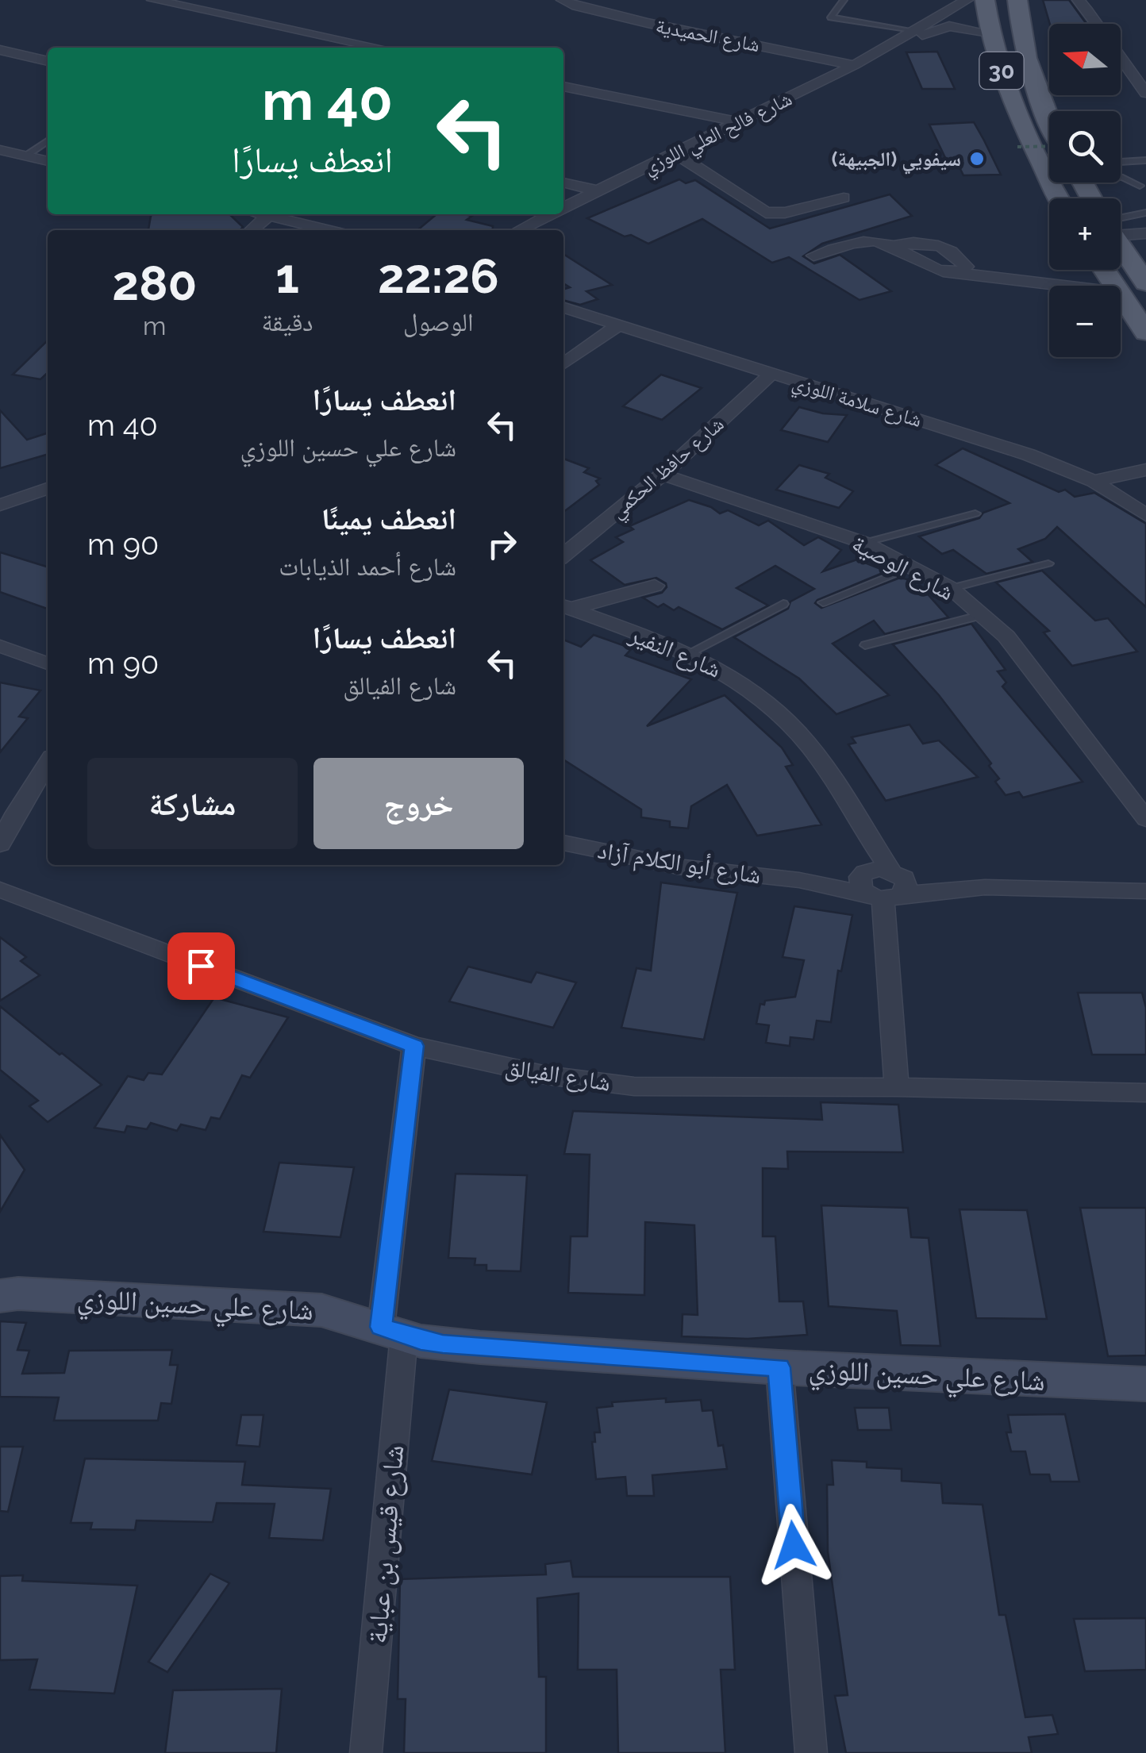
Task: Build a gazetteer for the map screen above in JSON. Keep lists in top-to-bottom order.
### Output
{
  "streets": {
    "main road": ["30"],
    "street": [
      "شارع الحميدية",
      "شارع فالح العلي اللوزي",
      "شارع سلامة اللوزي",
      "شارع حافظ الحكمي",
      "شارع الوصية",
      "شارع النفير",
      "شارع أبو الكلام آزاد",
      "شارع الفيالق",
      "شارع علي حسين اللوزي",
      "شارع قيس بن عباية"
    ]
  },
  "crossings": [
    ["شارع الحميدية", "شارع فالح العلي اللوزي"],
    ["30", "شارع فالح العلي اللوزي"],
    ["شارع سلامة اللوزي", "شارع حافظ الحكمي"],
    ["شارع حافظ الحكمي", "شارع الوصية"],
    ["شارع النفير", "شارع أبو الكلام آزاد"],
    ["شارع النفير", "شارع الفيالق"],
    ["شارع الفيالق", "شارع قيس بن عباية"],
    ["شارع علي حسين اللوزي", "شارع قيس بن عباية"]
  ],
  "places": ["سيفويي (الجبيهة)"],
  "north": "left",
  "page": {
    "map_buttons": ["+", "−"],
    "turn": ["40 m", "انعطف يسارًا"],
    "eta": [
      "22:26",
      "الوصول",
      "1",
      "دقيقة",
      "280",
      "m"
    ],
    "list": [
      {
        "name": "انعطف يسارًا",
        "note": "شارع علي حسين اللوزي",
        "value": "40 m"
      },
      {
        "name": "انعطف يمينًا",
        "note": "شارع أحمد الذيابات",
        "value": "90 m"
      },
      {
        "name": "انعطف يسارًا",
        "note": "شارع الفيالق",
        "value": "90 m"
      }
    ],
    "buttons": ["خروج", "مشاركة"]
  }
}
